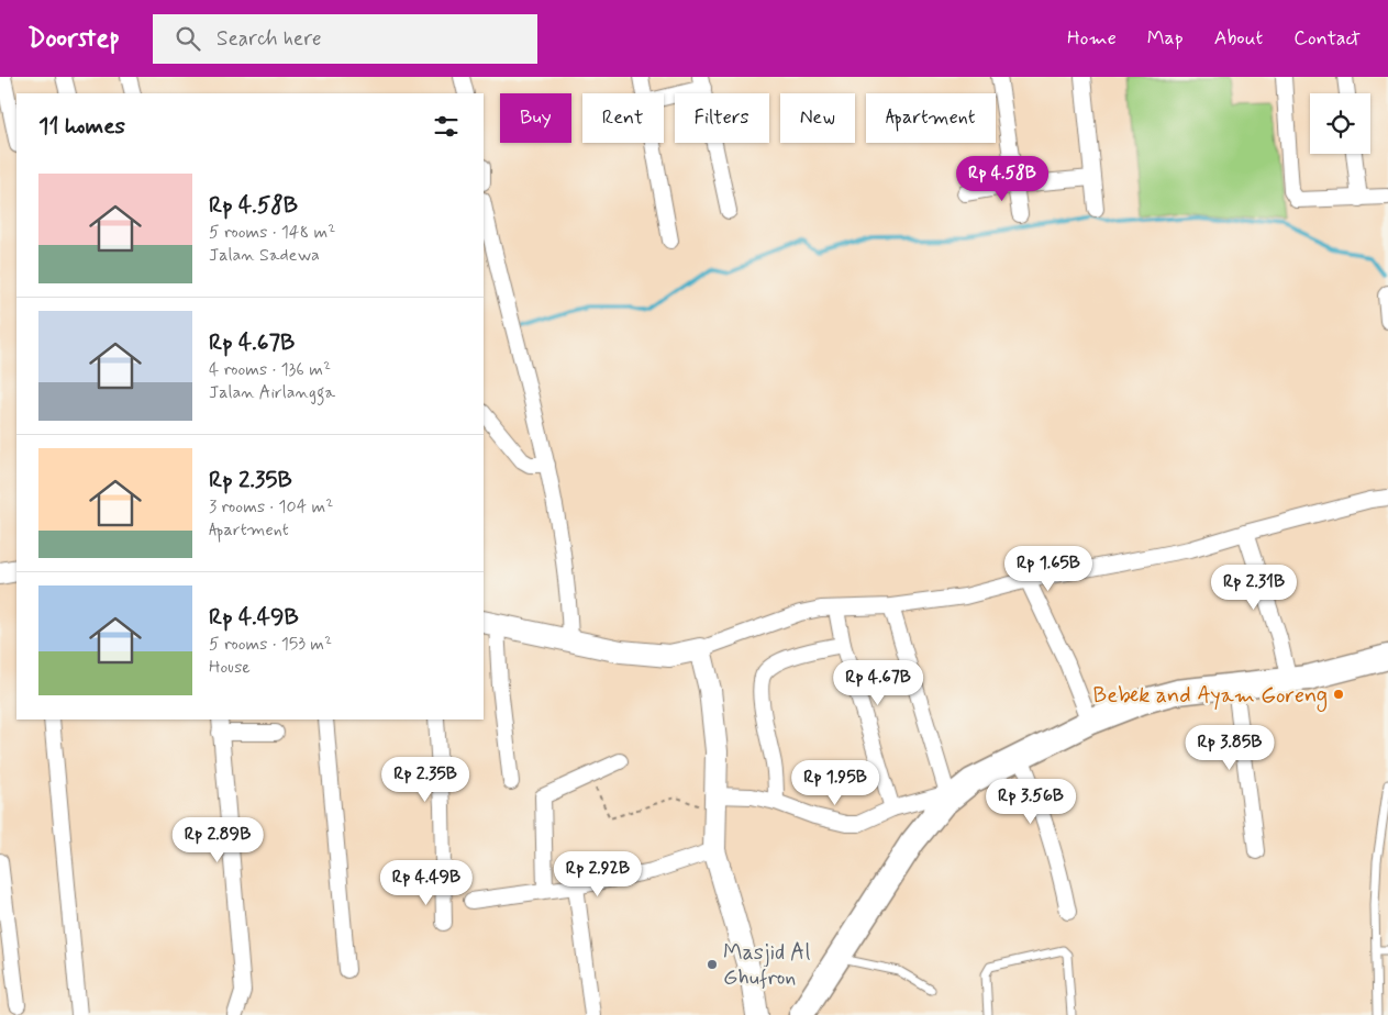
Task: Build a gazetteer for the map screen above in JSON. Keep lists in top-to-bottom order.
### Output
{
  "places": ["Bebek and Ayam Goreng", "Masjid Al Ghufron"],
  "page": {
    "header": "Doorstep",
    "search": "Search here",
    "nav": [
      "Home",
      "Map",
      "About",
      "Contact"
    ],
    "chip": [
      "Buy",
      "Rent",
      "Filters",
      "New",
      "Apartment"
    ],
    "heading": "11 homes",
    "price": [
      "Rp 4.58B",
      "Rp 1.65B",
      "Rp 2.31B",
      "Rp 4.67B",
      "Rp 3.85B",
      "Rp 2.35B",
      "Rp 1.95B",
      "Rp 3.56B",
      "Rp 2.89B",
      "Rp 2.92B",
      "Rp 4.49B"
    ],
    "list": [
      {
        "name": "Rp 4.58B",
        "note": "5 rooms · 148 m² · Jalan Sadewa"
      },
      {
        "name": "Rp 4.67B",
        "note": "4 rooms · 136 m² · Jalan Airlangga"
      },
      {
        "name": "Rp 2.35B",
        "note": "3 rooms · 104 m² · Apartment"
      },
      {
        "name": "Rp 4.49B",
        "note": "5 rooms · 153 m² · House"
      }
    ]
  }
}
